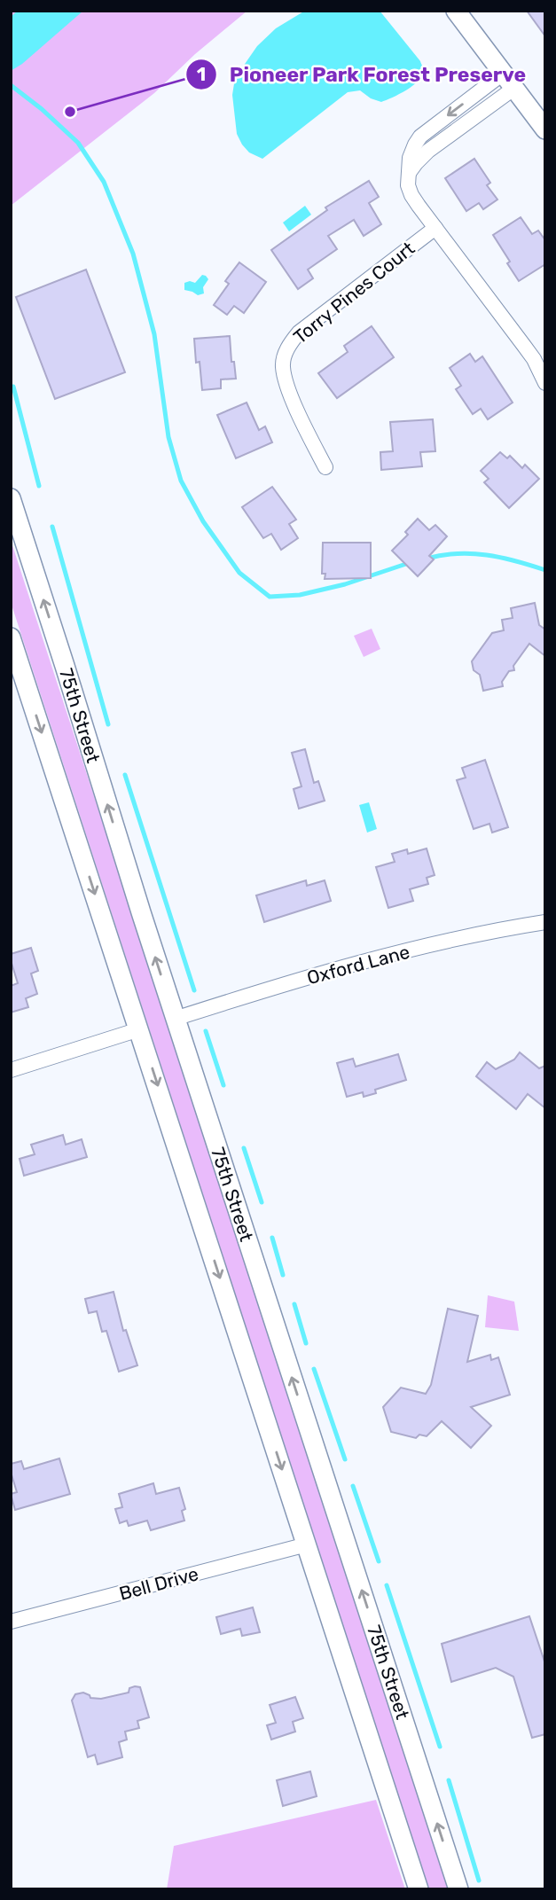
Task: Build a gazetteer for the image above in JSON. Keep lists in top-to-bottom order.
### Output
{
  "streets": {
    "main road": ["75th Street"],
    "street": ["Torry Pines Court", "Oxford Lane", "Bell Drive"]
  },
  "crossings": [
    ["75th Street", "Oxford Lane"],
    ["75th Street", "Bell Drive"]
  ],
  "places": ["Pioneer Park Forest Preserve"]
}
